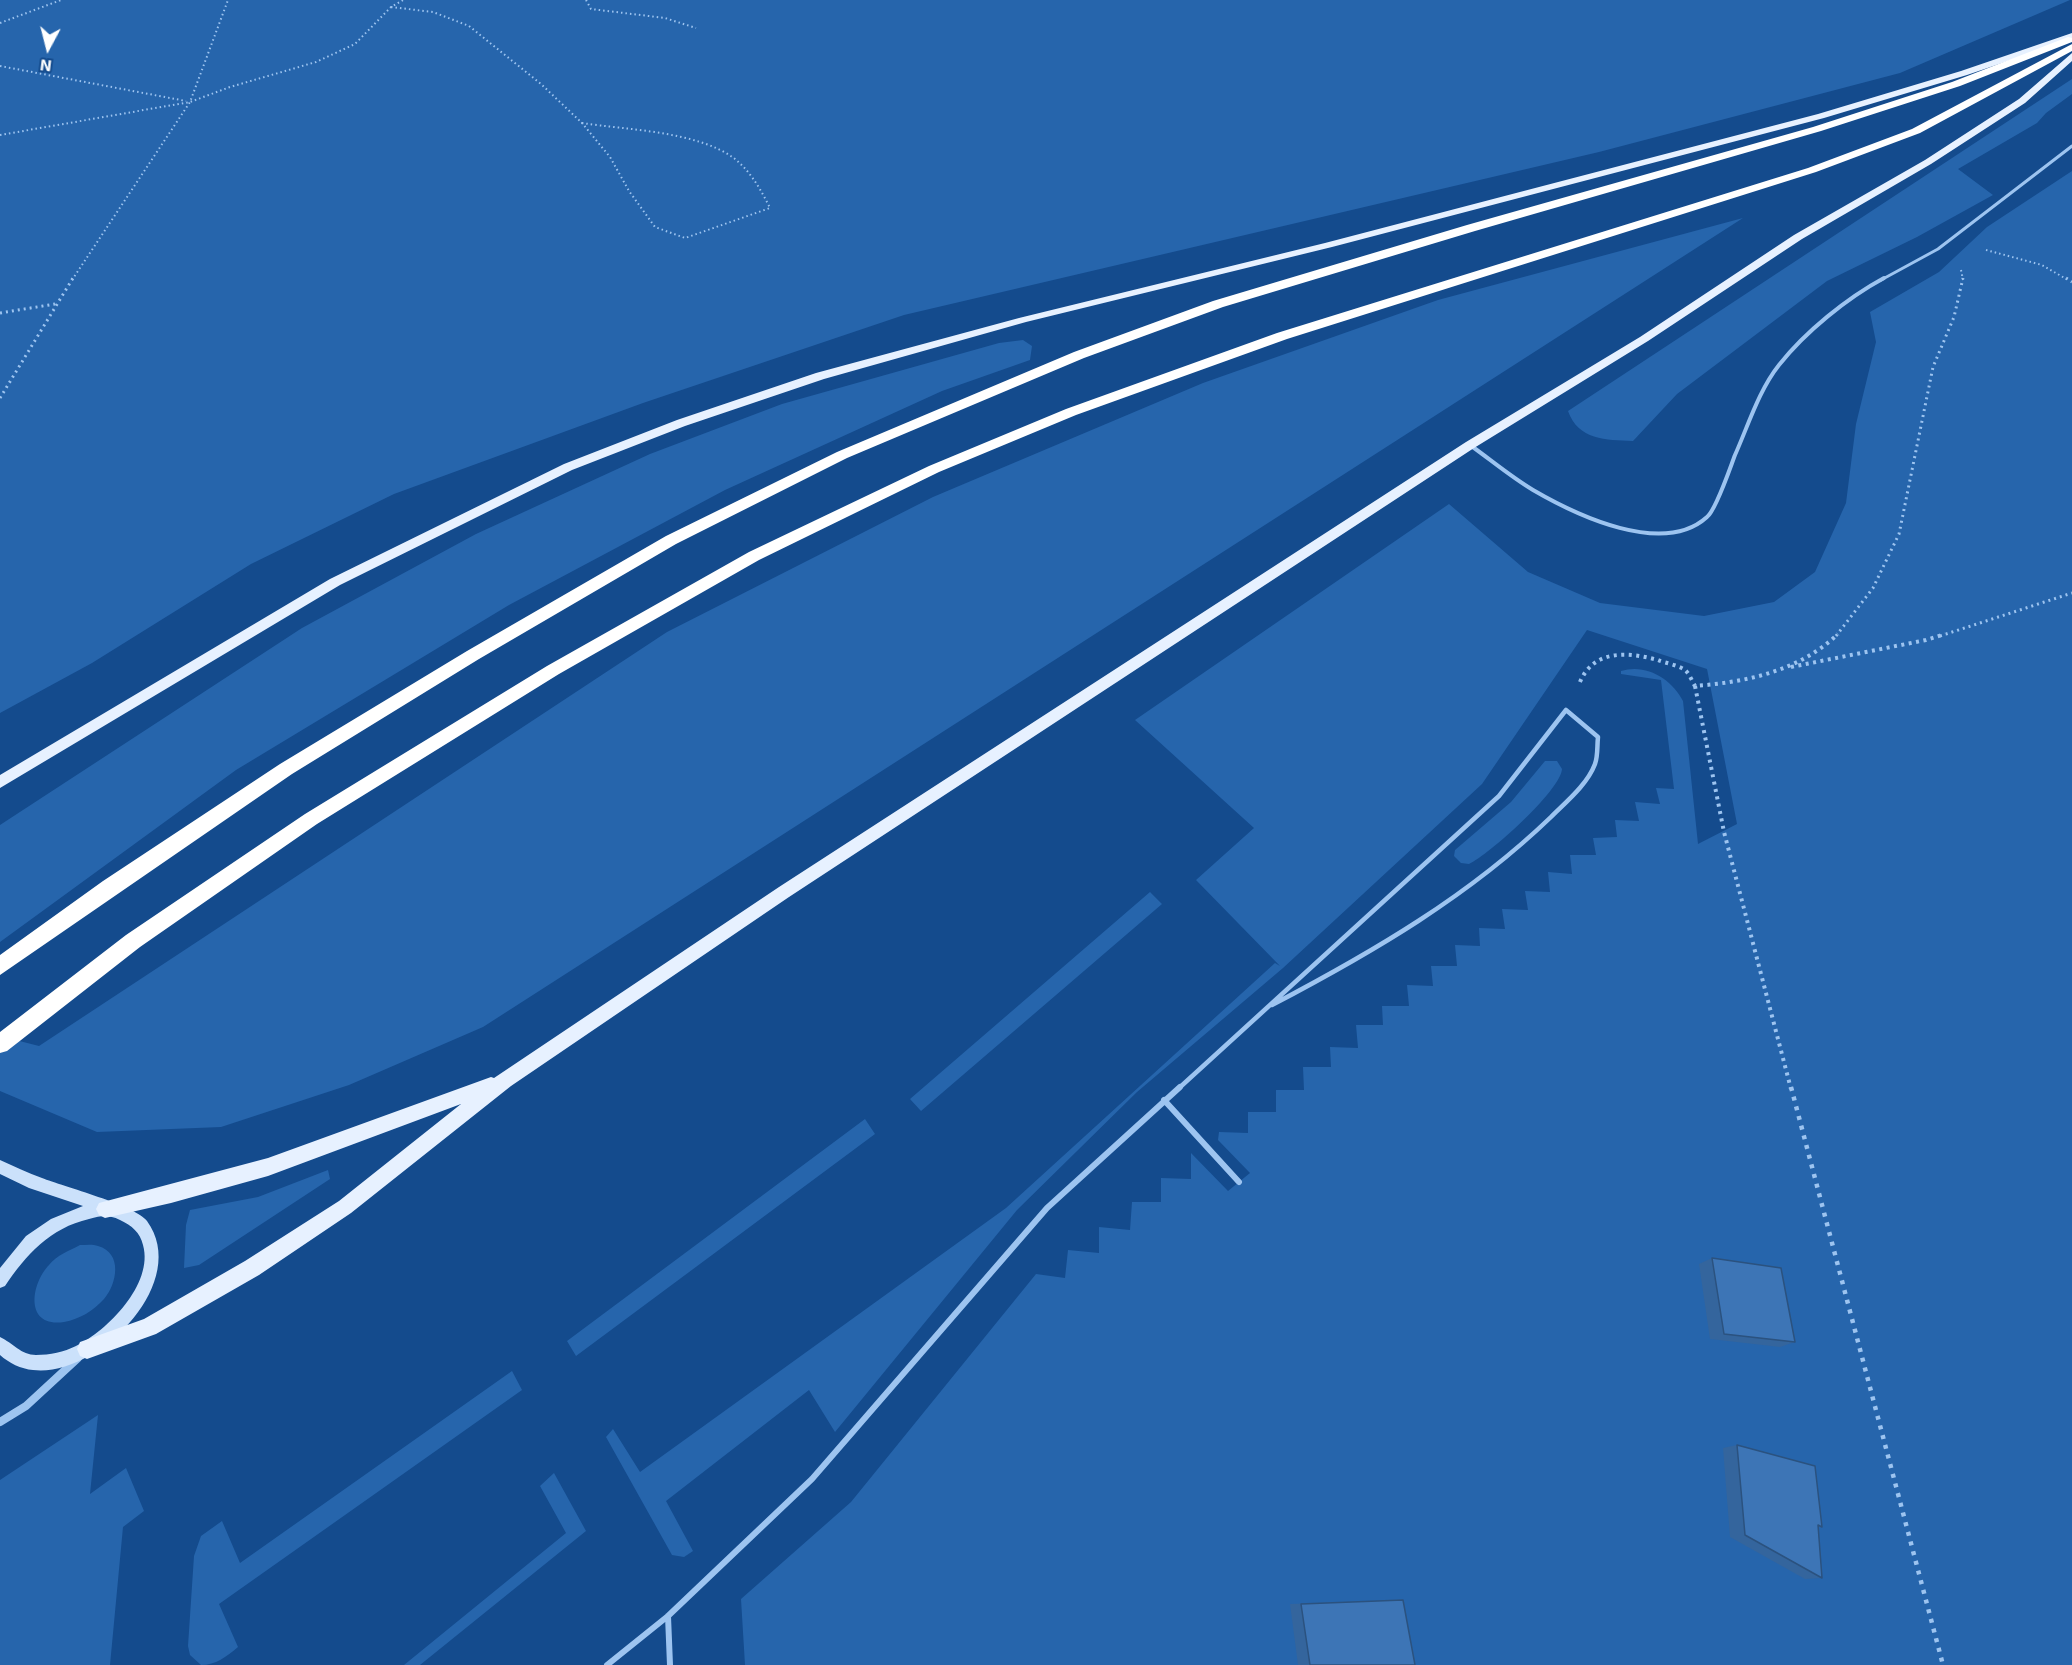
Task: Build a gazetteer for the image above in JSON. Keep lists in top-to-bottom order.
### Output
{
  "north": "bottom"
}
